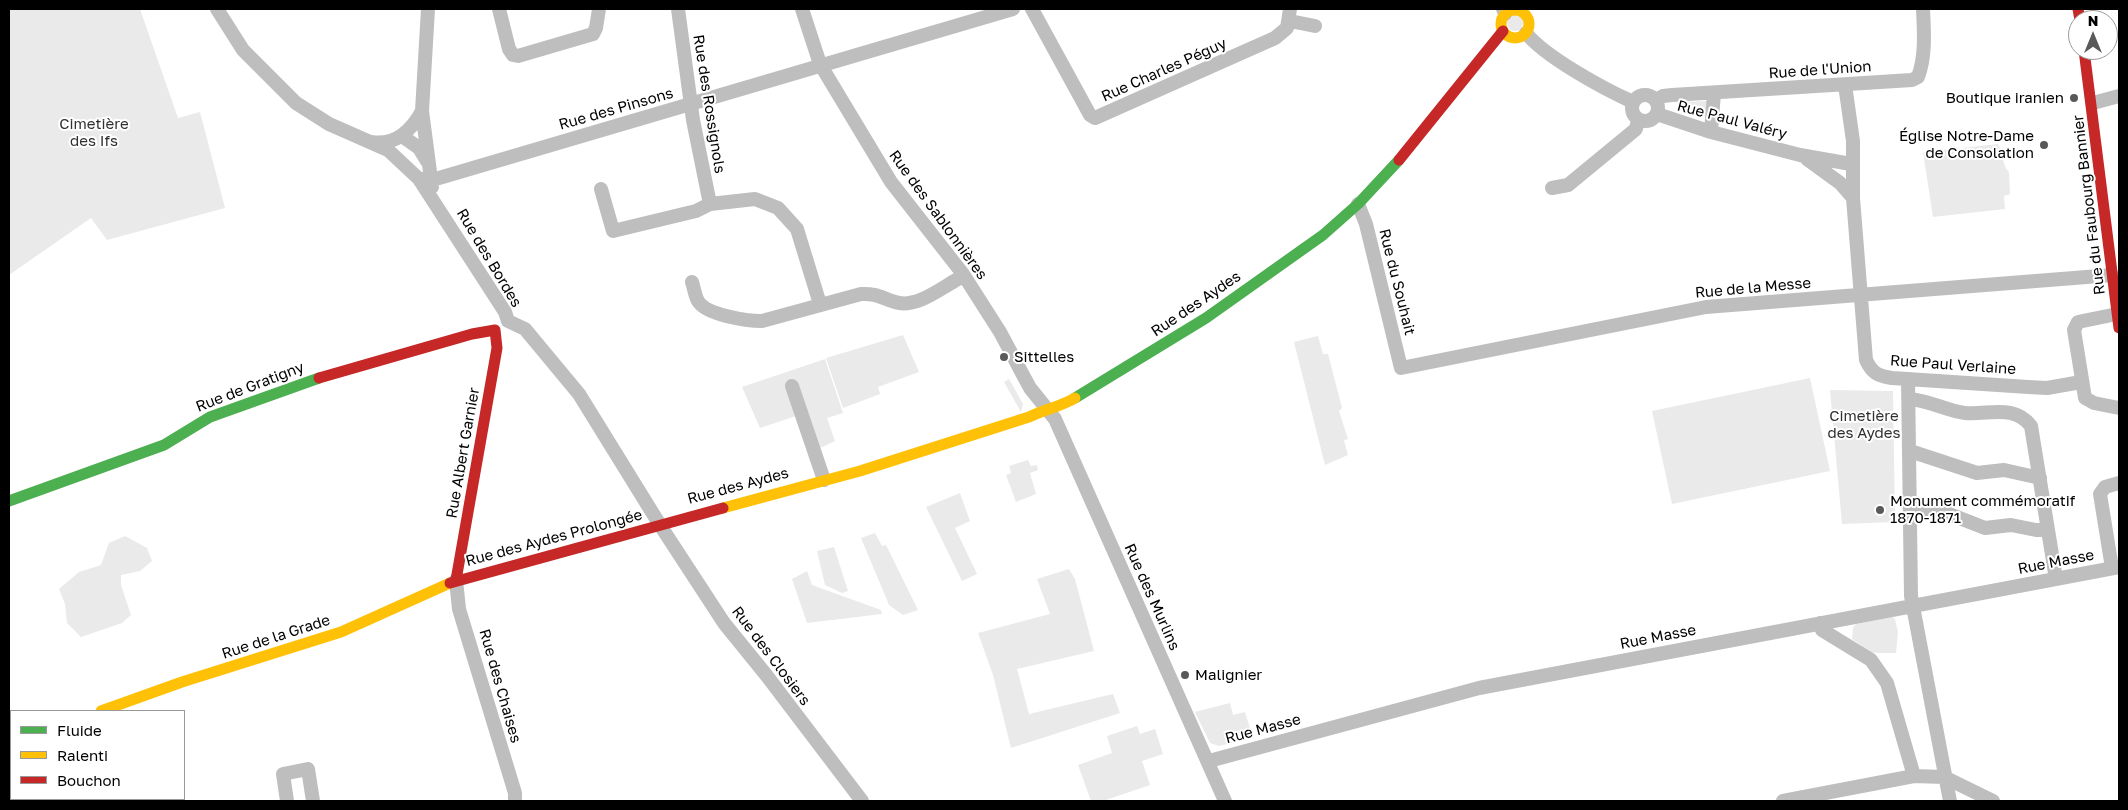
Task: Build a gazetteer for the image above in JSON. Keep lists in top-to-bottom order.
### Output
{
  "streets": {
    "street": [
      "Rue Charles Péguy",
      "Rue de l'Union",
      "Rue des Rossignols",
      "Rue des Pinsons",
      "Rue Paul Valéry",
      "Rue du Faubourg Bannier",
      "Rue des Sablonnières",
      "Rue des Bordes",
      "Rue du Souhait",
      "Rue de la Messe",
      "Rue des Aydes",
      "Rue Paul Verlaine",
      "Rue de Gratigny",
      "Rue Albert Garnier",
      "Rue des Aydes Prolongée",
      "Rue Masse",
      "Rue des Murlins",
      "Rue de la Grade",
      "Rue des Closiers",
      "Rue des Chaises"
    ]
  },
  "crossings": [
    ["Rue de l'Union", "Rue Paul Valéry"],
    ["Rue des Rossignols", "Rue des Pinsons"],
    ["Rue des Pinsons", "Rue des Sablonnières"],
    ["Rue des Pinsons", "Rue des Bordes"],
    ["Rue du Faubourg Bannier", "Rue de la Messe"],
    ["Rue des Sablonnières", "Rue des Aydes"],
    ["Rue des Sablonnières", "Rue des Murlins"],
    ["Rue des Bordes", "Rue des Aydes"],
    ["Rue des Bordes", "Rue de Gratigny"],
    ["Rue des Bordes", "Rue des Aydes Prolongée"],
    ["Rue des Bordes", "Rue des Closiers"],
    ["Rue du Souhait", "Rue de la Messe"],
    ["Rue du Souhait", "Rue des Aydes"],
    ["Rue de la Messe", "Rue Paul Verlaine"],
    ["Rue des Aydes", "Rue des Aydes Prolongée"],
    ["Rue des Aydes", "Rue des Murlins"],
    ["Rue des Aydes", "Rue des Closiers"],
    ["Rue de Gratigny", "Rue Albert Garnier"],
    ["Rue Albert Garnier", "Rue des Aydes Prolongée"],
    ["Rue Albert Garnier", "Rue de la Grade"],
    ["Rue Albert Garnier", "Rue des Chaises"],
    ["Rue des Aydes Prolongée", "Rue de la Grade"],
    ["Rue des Aydes Prolongée", "Rue des Closiers"],
    ["Rue des Aydes Prolongée", "Rue des Chaises"],
    ["Rue Masse", "Rue des Murlins"],
    ["Rue de la Grade", "Rue des Chaises"]
  ],
  "parks": ["Cimetière des Ifs", "Cimetière des Aydes"],
  "places": [
    "Boutique iranien",
    "Église Notre-Dame de Consolation",
    "Sittelles",
    "Monument commémoratif 1870-1871",
    "Malignier"
  ],
  "legend": ["Fluide", "Ralenti", "Bouchon"],
  "north": "top"
}
